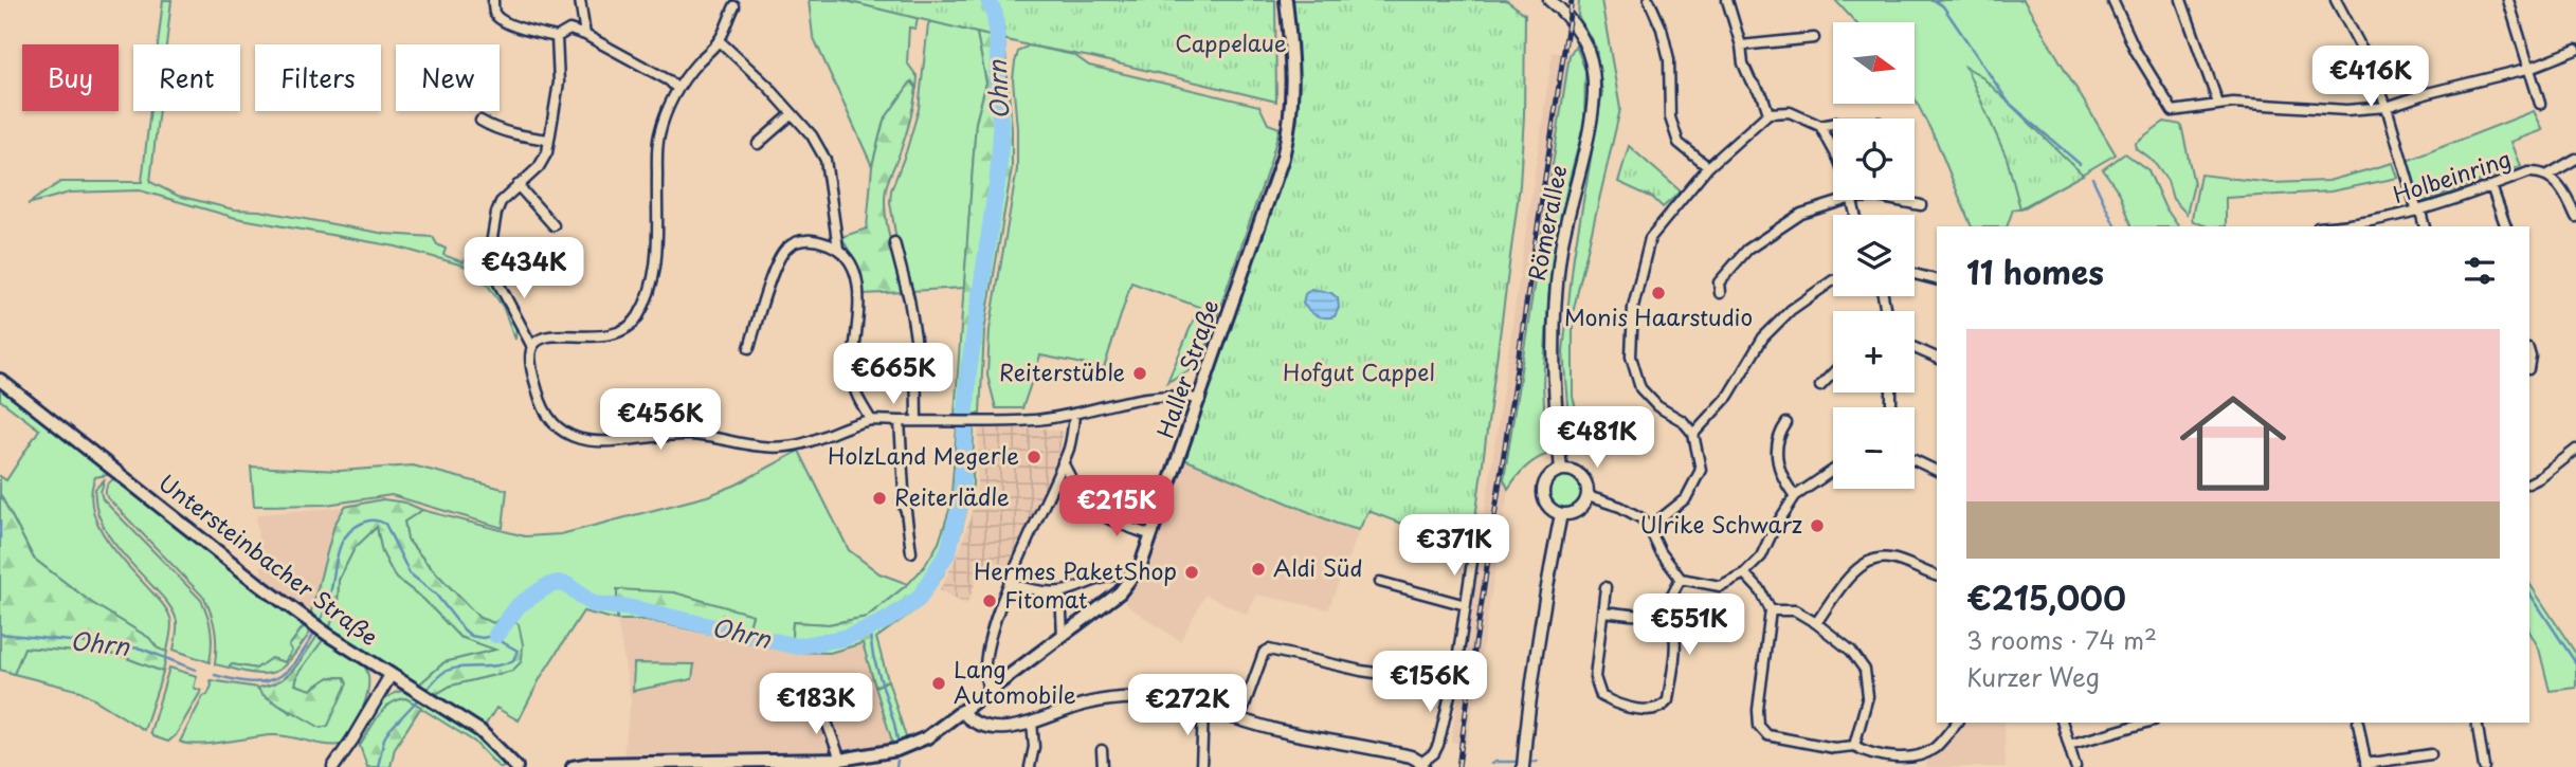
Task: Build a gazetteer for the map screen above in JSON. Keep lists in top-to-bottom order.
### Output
{
  "streets": {
    "main road": ["Haller Straße", "Untersteinbacher Straße"],
    "street": ["Holbeinring", "Römerallee"]
  },
  "water": ["Ohrn"],
  "parks": ["Cappelaue", "Hofgut Cappel"],
  "places": [
    "Monis Haarstudio",
    "Reiterstüble",
    "HolzLand Megerle",
    "Reiterlädle",
    "Ulrike Schwarz",
    "Aldi Süd",
    "Hermes PaketShop",
    "Fitomat",
    "Lang Automobile"
  ],
  "north": "right",
  "page": {
    "map_buttons": ["+", "−"],
    "chip": [
      "Buy",
      "Rent",
      "Filters",
      "New"
    ],
    "price": [
      "€416K",
      "€434K",
      "€665K",
      "€456K",
      "€481K",
      "€215K",
      "€371K",
      "€551K",
      "€156K",
      "€183K",
      "€272K"
    ],
    "heading": "11 homes",
    "list": [
      {
        "name": "€215,000",
        "note": "3 rooms · 74 m² · Kurzer Weg"
      }
    ]
  }
}
